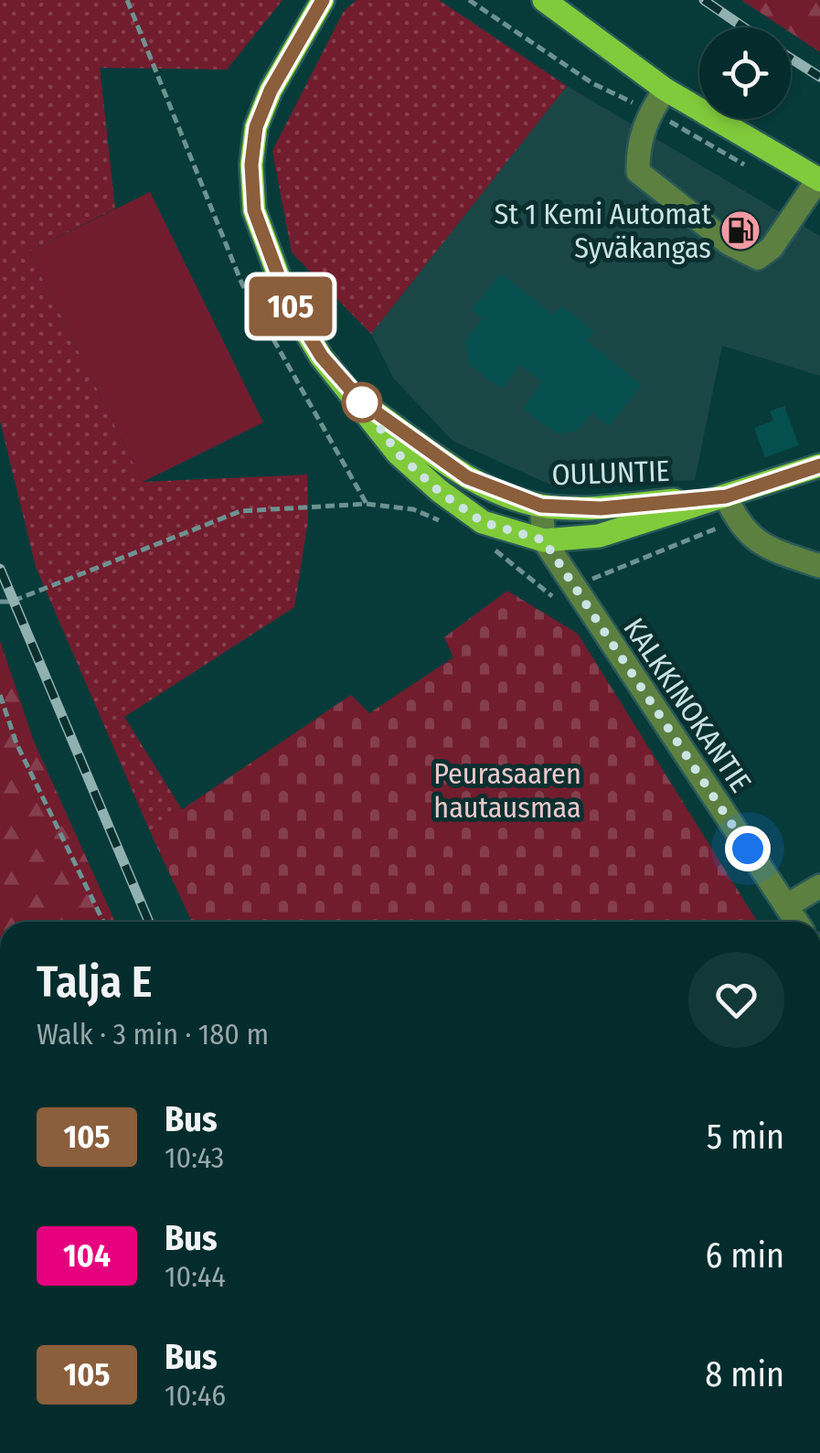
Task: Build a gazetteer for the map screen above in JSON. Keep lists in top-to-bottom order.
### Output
{
  "streets": {
    "main road": ["OULUNTIE"],
    "street": ["KALKKINOKANTIE"]
  },
  "crossings": [
    ["OULUNTIE", "KALKKINOKANTIE"]
  ],
  "parks": ["Peurasaaren hautausmaa"],
  "places": {
    "fuel station": ["St 1 Kemi Automat Syväkangas"]
  },
  "lines": ["bus line 105"],
  "page": {
    "on_map": "105",
    "heading": ["Talja E", "Walk · 3 min · 180 m"],
    "list": [
      {
        "mark": "105",
        "name": "Bus",
        "note": "10:43",
        "value": "5 min"
      },
      {
        "mark": "104",
        "name": "Bus",
        "note": "10:44",
        "value": "6 min"
      },
      {
        "mark": "105",
        "name": "Bus",
        "note": "10:46",
        "value": "8 min"
      }
    ]
  }
}
